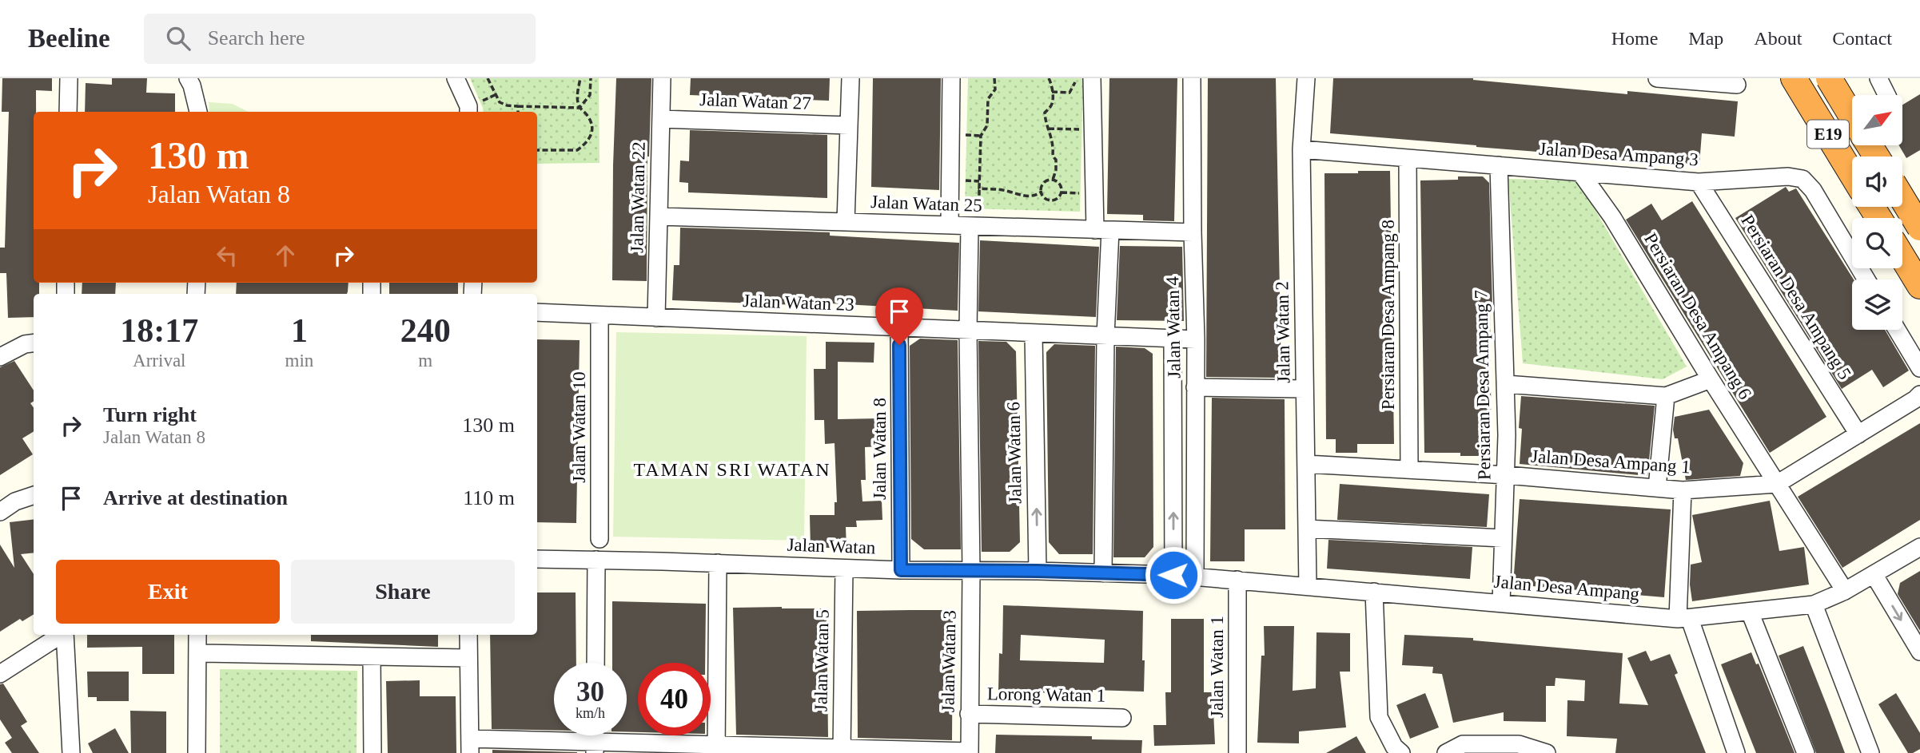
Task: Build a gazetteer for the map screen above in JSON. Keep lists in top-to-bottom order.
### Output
{
  "streets": {
    "highway": ["E19"],
    "street": [
      "Jalan Watan 27",
      "Jalan Desa Ampang 3",
      "Jalan Watan 22",
      "Jalan Watan 25",
      "Persiaran Desa Ampang 5",
      "Jalan Watan 23",
      "Persiaran Desa Ampang 8",
      "Persiaran Desa Ampang 6",
      "Jalan Watan 4",
      "Jalan Watan 2",
      "Persiaran Desa Ampang 7",
      "Jalan Watan 10",
      "Jalan Watan 8",
      "Jalan Watan 6",
      "Jalan Desa Ampang 1",
      "Jalan Watan",
      "Jalan Desa Ampang",
      "Jalan Watan 5",
      "Jalan Watan 3",
      "Jalan Watan 1",
      "Lorong Watan 1"
    ]
  },
  "crossings": [
    ["Jalan Watan 27", "Jalan Watan 22"],
    ["Jalan Desa Ampang 3", "Persiaran Desa Ampang 5"],
    ["Jalan Desa Ampang 3", "Persiaran Desa Ampang 8"],
    ["Jalan Desa Ampang 3", "Persiaran Desa Ampang 6"],
    ["Jalan Desa Ampang 3", "Jalan Watan 2"],
    ["Jalan Desa Ampang 3", "Persiaran Desa Ampang 7"],
    ["Jalan Watan 22", "Jalan Watan 25"],
    ["Jalan Watan 22", "Jalan Watan 23"],
    ["Jalan Watan 25", "Jalan Watan 4"],
    ["Jalan Watan 25", "Jalan Watan 3"],
    ["Persiaran Desa Ampang 5", "Jalan Desa Ampang 1"],
    ["Jalan Watan 23", "Jalan Watan 4"],
    ["Jalan Watan 23", "Jalan Watan 10"],
    ["Jalan Watan 23", "Jalan Watan 8"],
    ["Jalan Watan 23", "Jalan Watan 6"],
    ["Jalan Watan 23", "Jalan Watan 3"],
    ["Persiaran Desa Ampang 8", "Jalan Desa Ampang 1"],
    ["Persiaran Desa Ampang 6", "Jalan Desa Ampang 1"],
    ["Persiaran Desa Ampang 6", "Jalan Desa Ampang"],
    ["Jalan Watan 4", "Jalan Watan"],
    ["Jalan Watan 4", "Jalan Desa Ampang"],
    ["Jalan Watan 2", "Jalan Desa Ampang 1"],
    ["Jalan Watan 2", "Jalan Desa Ampang"],
    ["Persiaran Desa Ampang 7", "Jalan Desa Ampang 1"],
    ["Persiaran Desa Ampang 7", "Jalan Desa Ampang"],
    ["Jalan Watan 8", "Jalan Watan"],
    ["Jalan Watan 6", "Jalan Watan"],
    ["Jalan Watan", "Jalan Desa Ampang"],
    ["Jalan Watan", "Jalan Watan 5"],
    ["Jalan Watan", "Jalan Watan 3"],
    ["Jalan Desa Ampang", "Jalan Watan 1"],
    ["Jalan Watan 3", "Lorong Watan 1"]
  ],
  "districts": ["TAMAN SRI WATAN"],
  "north": "top right",
  "page": {
    "header": "Beeline",
    "search": "Search here",
    "nav": [
      "Home",
      "Map",
      "About",
      "Contact"
    ],
    "turn": ["130 m", "Jalan Watan 8"],
    "eta": [
      "18:17",
      "Arrival",
      "1",
      "min",
      "240",
      "m"
    ],
    "list": [
      {
        "name": "Turn right",
        "note": "Jalan Watan 8",
        "value": "130 m"
      },
      {
        "name": "Arrive at destination",
        "value": "110 m"
      }
    ],
    "buttons": ["Exit", "Share"],
    "speed": "30 km/h",
    "limit": "40"
  }
}
